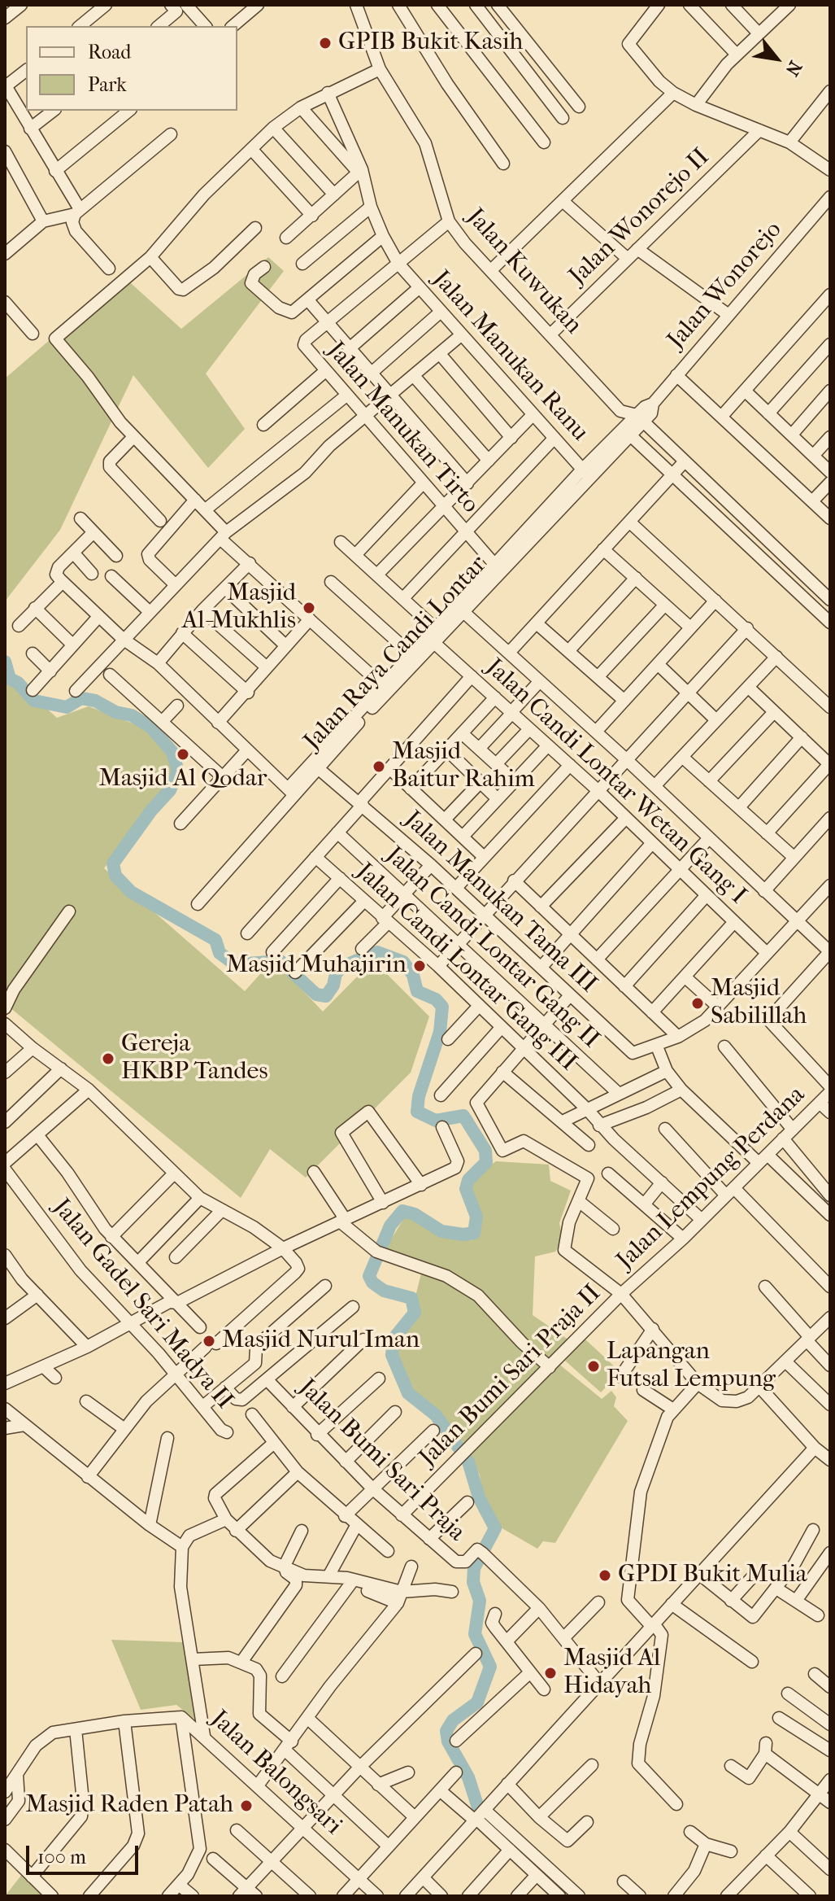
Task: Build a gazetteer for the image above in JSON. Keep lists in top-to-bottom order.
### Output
{
  "streets": {
    "street": [
      "Jalan Wonorejo II",
      "Jalan Kuwukan",
      "Jalan Wonorejo",
      "Jalan Manukan Ranu",
      "Jalan Manukan Tirto",
      "Jalan Raya Candi Lontar",
      "Jalan Candi Lontar Wetan Gang I",
      "Jalan Manukan Tama III",
      "Jalan Candi Lontar Gang II",
      "Jalan Candi Lontar Gang III",
      "Jalan Lempung Perdana",
      "Jalan Gadel Sari Madya II",
      "Jalan Bumi Sari Praja II",
      "Jalan Bumi Sari Praja",
      "Jalan Balongsari"
    ]
  },
  "crossings": [
    ["Jalan Wonorejo II", "Jalan Kuwukan"],
    ["Jalan Kuwukan", "Jalan Manukan Tirto"],
    ["Jalan Wonorejo", "Jalan Raya Candi Lontar"],
    ["Jalan Manukan Ranu", "Jalan Manukan Tirto"],
    ["Jalan Manukan Ranu", "Jalan Raya Candi Lontar"],
    ["Jalan Manukan Tirto", "Jalan Raya Candi Lontar"],
    ["Jalan Raya Candi Lontar", "Jalan Candi Lontar Wetan Gang I"],
    ["Jalan Raya Candi Lontar", "Jalan Manukan Tama III"],
    ["Jalan Candi Lontar Gang III", "Jalan Lempung Perdana"],
    ["Jalan Lempung Perdana", "Jalan Bumi Sari Praja II"],
    ["Jalan Bumi Sari Praja II", "Jalan Bumi Sari Praja"]
  ],
  "places": [
    "GPIB Bukit Kasih",
    "Masjid Al-Mukhlis",
    "Masjid Al Qodar",
    "Masjid Baitur Rahim",
    "Masjid Muhajirin",
    "Masjid Sabilillah",
    "Gereja HKBP Tandes",
    "Masjid Nurul Iman",
    "Lapangan Futsal Lempung",
    "GPDI Bukit Mulia",
    "Masjid Al Hidayah",
    "Masjid Raden Patah"
  ],
  "legend": ["Road", "Park"],
  "scale_bar": "100 m",
  "north": "bottom right"
}
